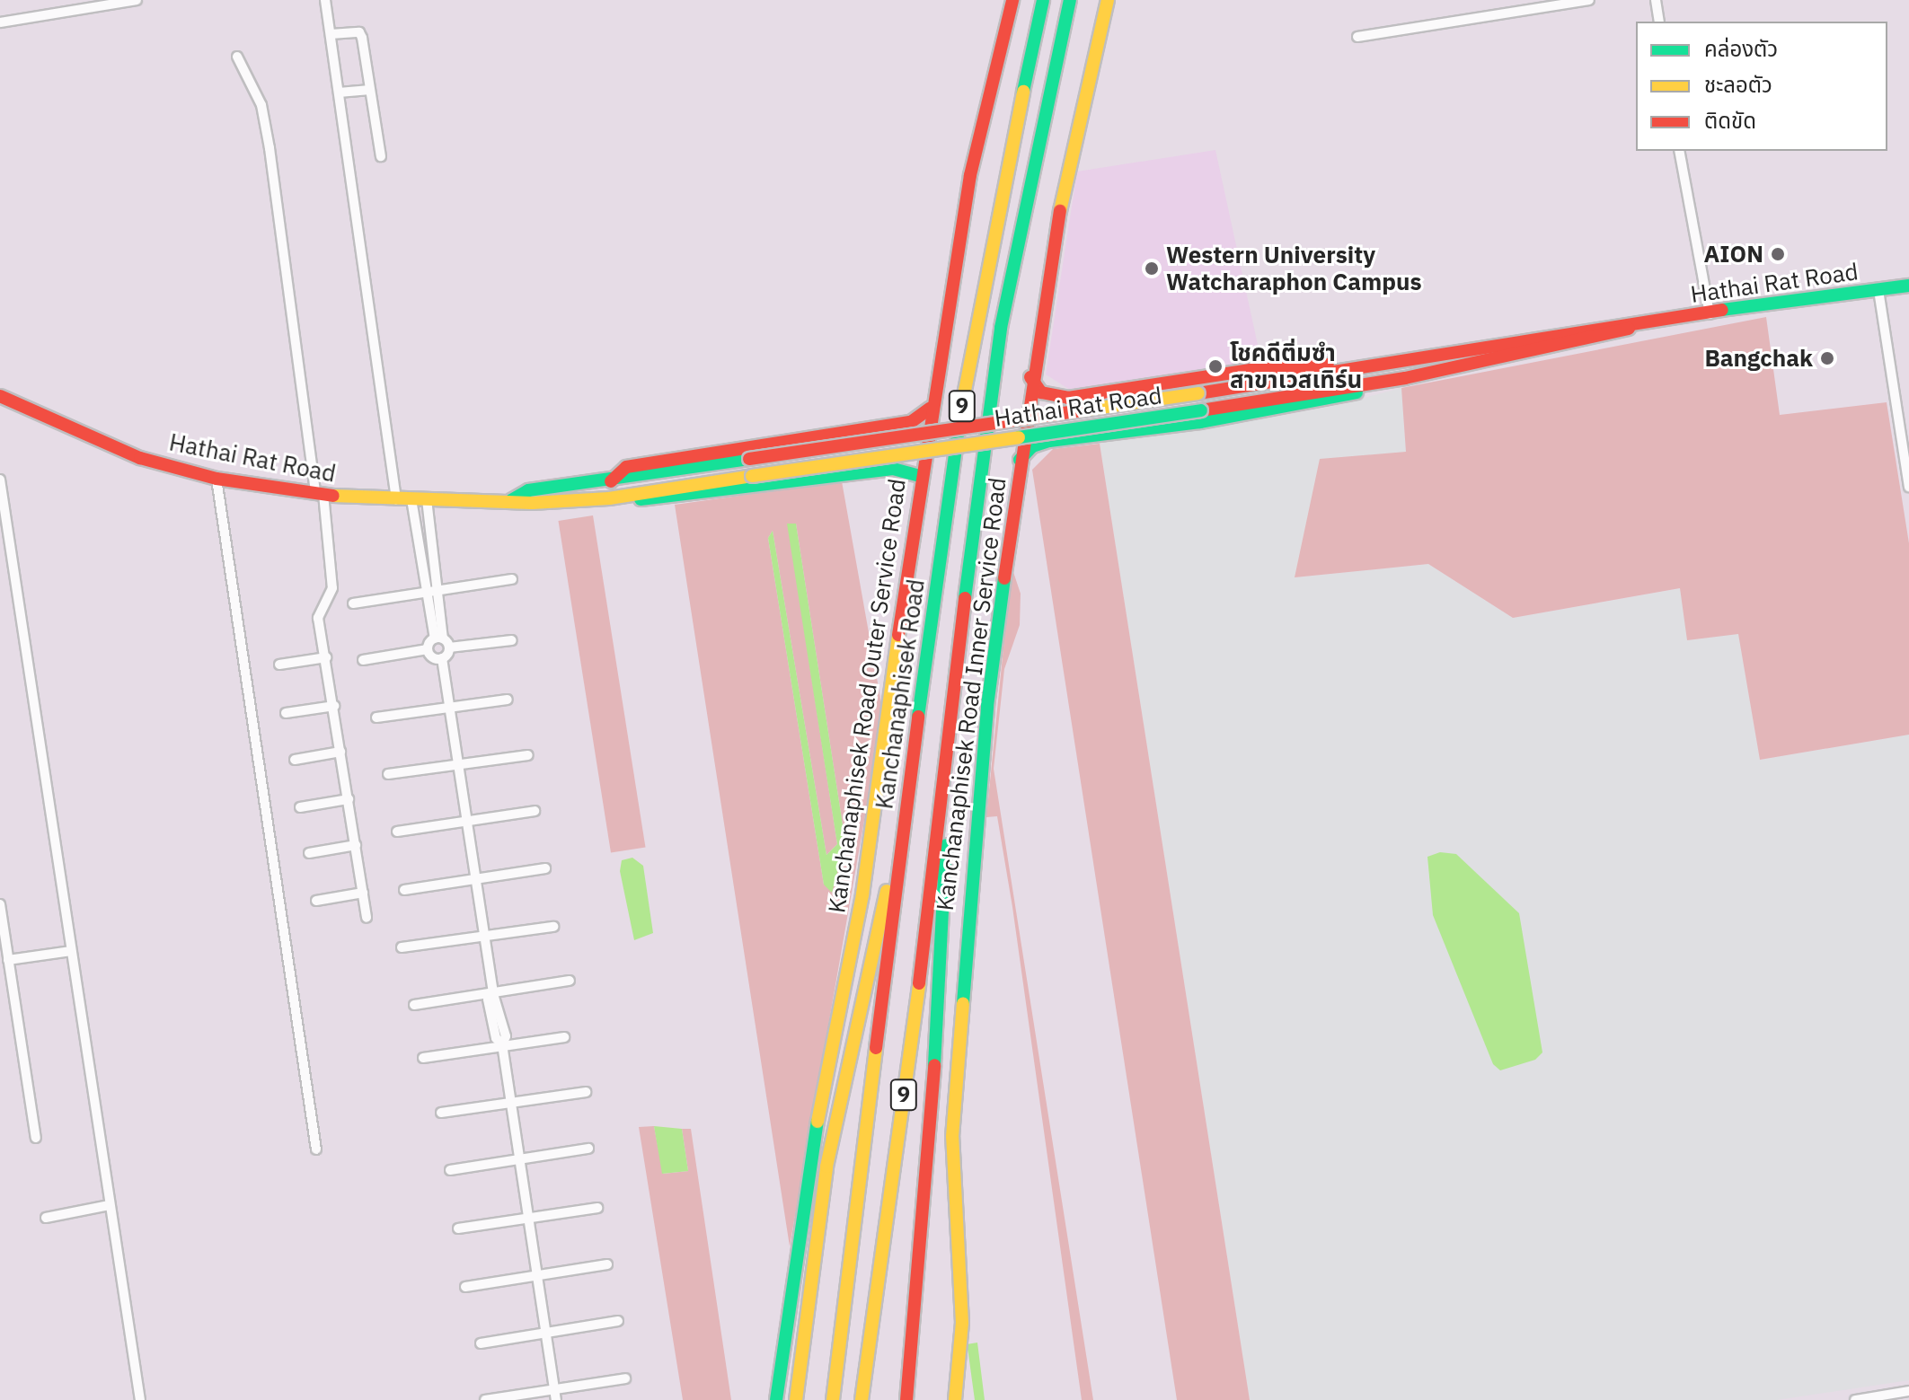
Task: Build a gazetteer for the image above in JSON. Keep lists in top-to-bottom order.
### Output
{
  "streets": {
    "main road": [
      "Hathai Rat Road",
      "9",
      "Kanchanaphisek Road",
      "Kanchanaphisek Road Inner Service Road",
      "Kanchanaphisek Road Outer Service Road"
    ]
  },
  "places": [
    "AION",
    "Western University Watcharaphon Campus",
    "Bangchak",
    "โชคดีติ่มซำ สาขาเวสเทิร์น"
  ],
  "legend": ["คล่องตัว", "ชะลอตัว", "ติดขัด"]
}
